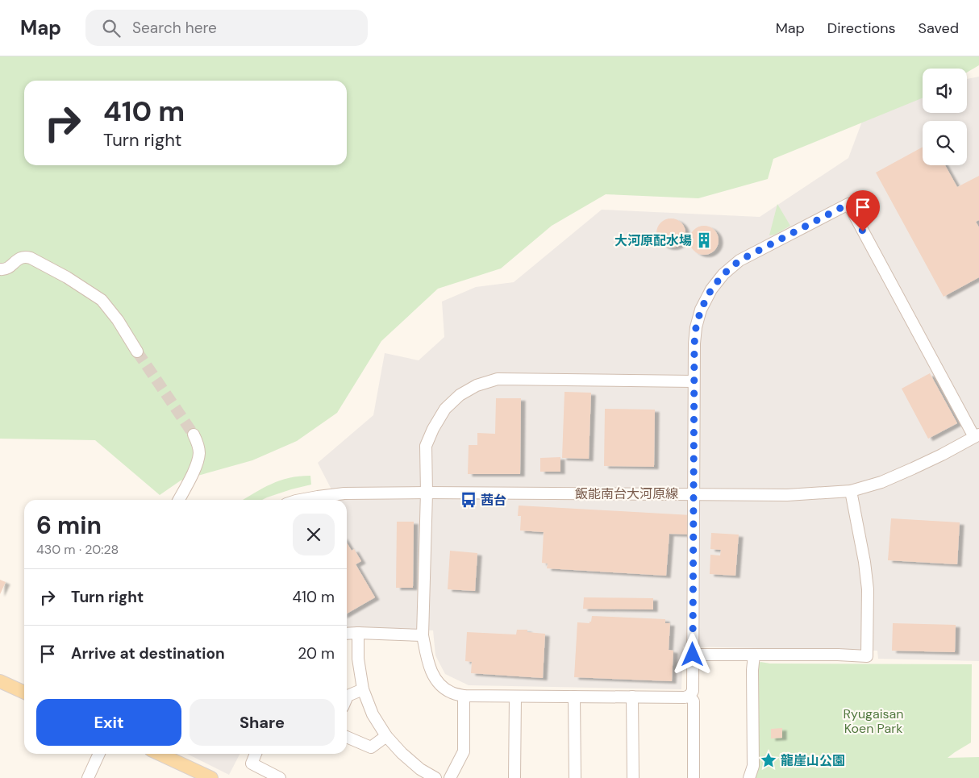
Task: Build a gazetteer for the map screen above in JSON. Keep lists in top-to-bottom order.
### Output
{
  "streets": {
    "street": ["飯能南台大河原線"]
  },
  "parks": ["Ryugaisan Koen Park"],
  "places": {
    "building": ["大河原配水場"],
    "bus stop": ["茜台"],
    "place": ["龍崖山公園"]
  },
  "page": {
    "header": "Map",
    "search": "Search here",
    "nav": ["Map", "Directions", "Saved"],
    "turn": ["410 m", "Turn right"],
    "heading": ["6 min", "430 m · 20:28"],
    "list": [
      {
        "name": "Turn right",
        "value": "410 m"
      },
      {
        "name": "Arrive at destination",
        "value": "20 m"
      }
    ],
    "buttons": ["Exit", "Share"]
  }
}
